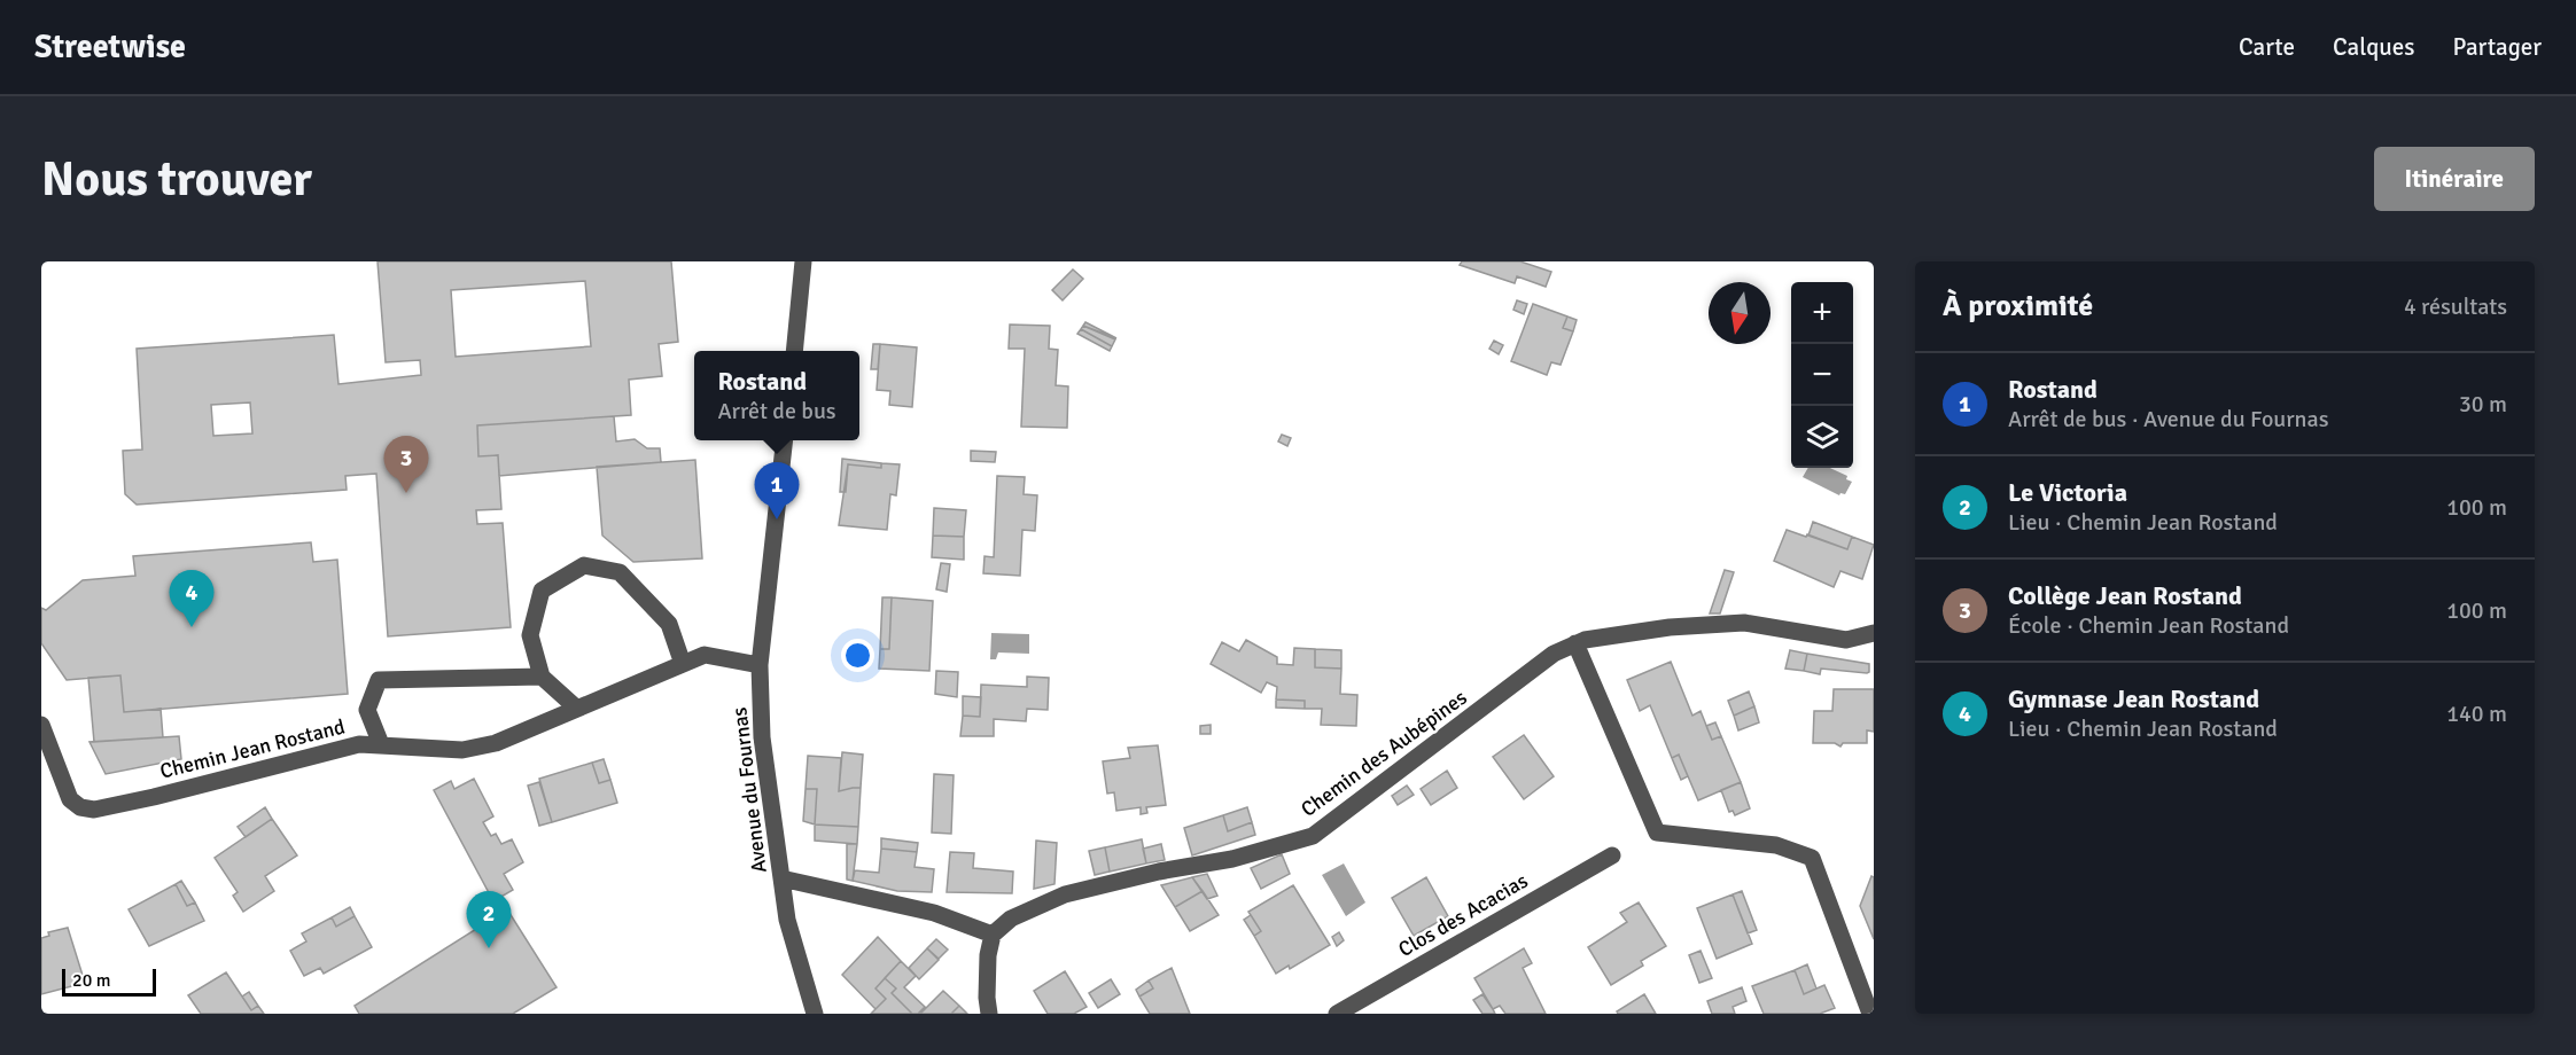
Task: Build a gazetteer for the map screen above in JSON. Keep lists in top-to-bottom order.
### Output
{
  "streets": {
    "street": [
      "Chemin Jean Rostand",
      "Chemin des Aubépines",
      "Avenue du Fournas",
      "Clos des Acacias"
    ]
  },
  "crossings": [
    ["Chemin Jean Rostand", "Avenue du Fournas"]
  ],
  "scale_bar": "20 m",
  "north": "bottom",
  "page": {
    "header": "Streetwise",
    "nav": ["Carte", "Calques", "Partager"],
    "buttons": "Itinéraire",
    "title": "Nous trouver",
    "heading": ["À proximité", "4 résultats"],
    "map_buttons": ["+", "−"],
    "popup": ["Rostand", "Arrêt de bus"],
    "list": [
      {
        "mark": "1",
        "name": "Rostand",
        "note": "Arrêt de bus · Avenue du Fournas",
        "value": "30 m"
      },
      {
        "mark": "2",
        "name": "Le Victoria",
        "note": "Lieu · Chemin Jean Rostand",
        "value": "100 m"
      },
      {
        "mark": "3",
        "name": "Collège Jean Rostand",
        "note": "École · Chemin Jean Rostand",
        "value": "100 m"
      },
      {
        "mark": "4",
        "name": "Gymnase Jean Rostand",
        "note": "Lieu · Chemin Jean Rostand",
        "value": "140 m"
      }
    ],
    "pins": [
      "3",
      "1",
      "4",
      "2"
    ],
    "scale": "20 m"
  }
}
